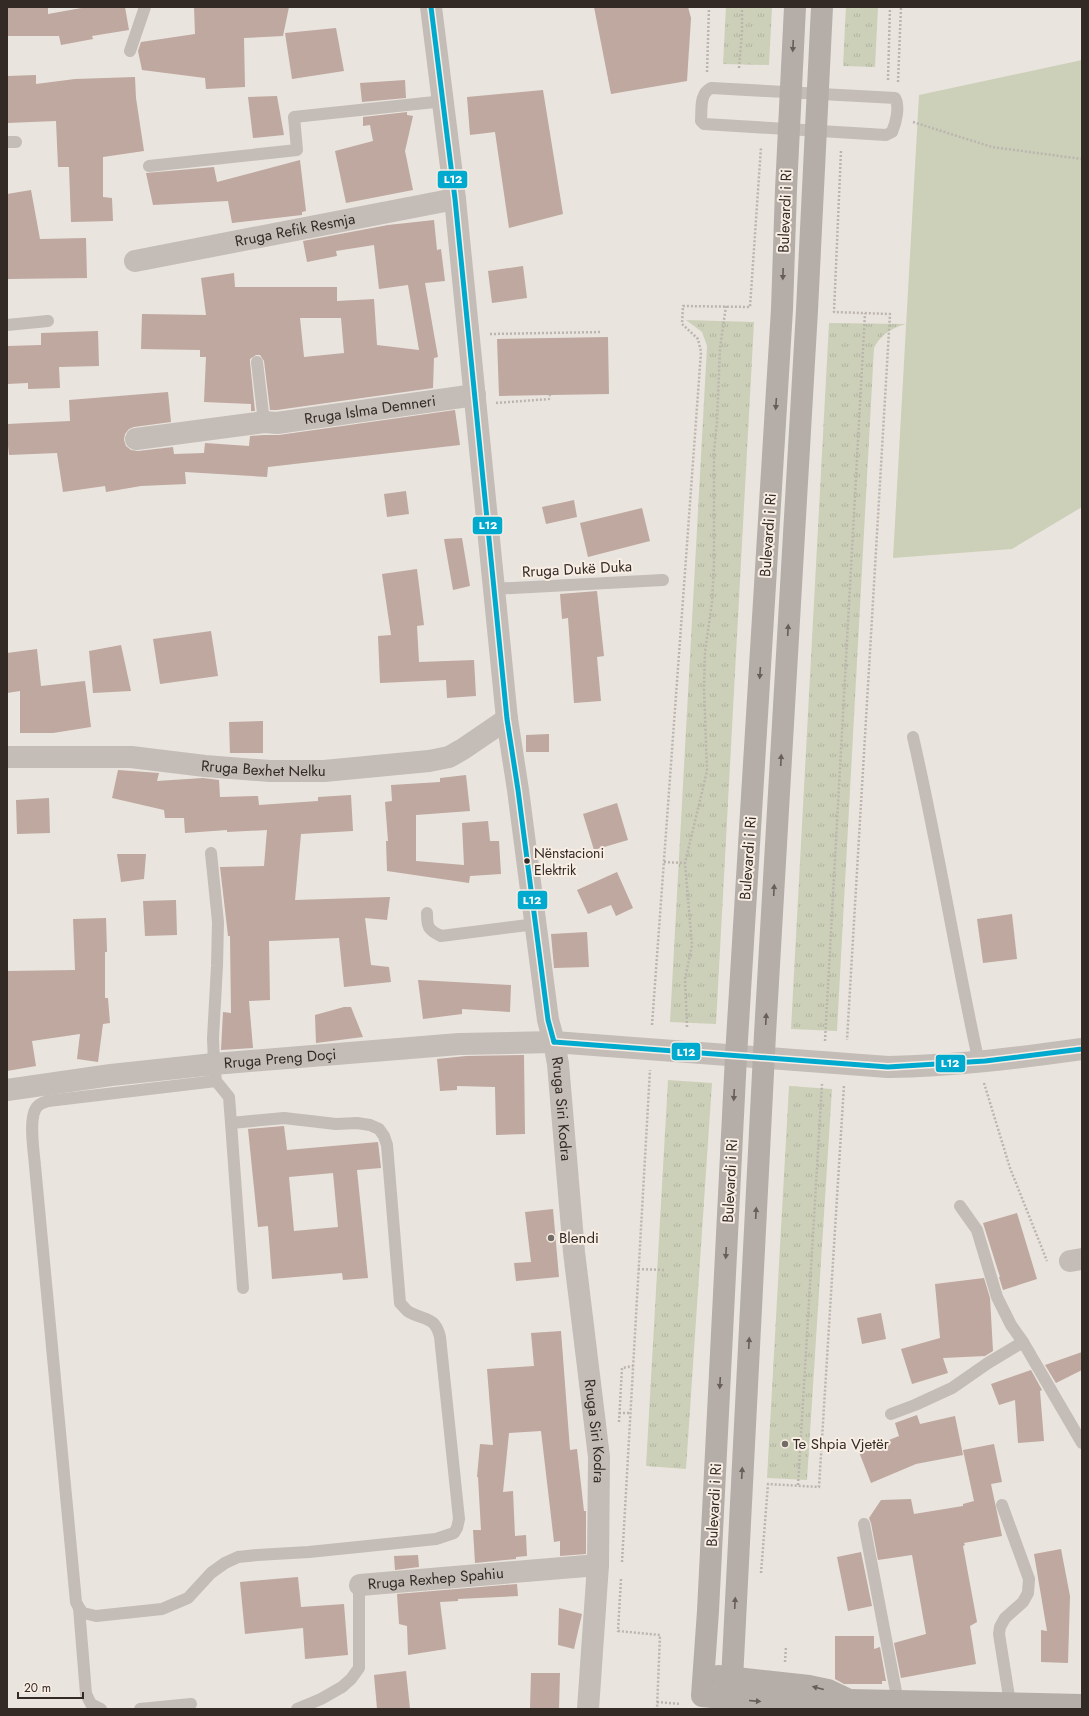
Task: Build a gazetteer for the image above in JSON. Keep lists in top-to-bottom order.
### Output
{
  "streets": {
    "main road": ["Bulevardi i Ri"],
    "street": [
      "Rruga Refik Resmja",
      "Rruga Islma Demneri",
      "Rruga Bexhet Nelku",
      "Rruga Preng Doçi",
      "Rruga Siri Kodra",
      "Rruga Rexhep Spahiu"
    ],
    "lane": ["Rruga Dukë Duka"]
  },
  "crossings": [
    ["Bulevardi i Ri", "Rruga Preng Doçi"],
    ["Rruga Refik Resmja", "Rruga Siri Kodra"],
    ["Rruga Islma Demneri", "Rruga Siri Kodra"],
    ["Rruga Dukë Duka", "Rruga Siri Kodra"],
    ["Rruga Bexhet Nelku", "Rruga Siri Kodra"],
    ["Rruga Preng Doçi", "Rruga Siri Kodra"],
    ["Rruga Siri Kodra", "Rruga Rexhep Spahiu"]
  ],
  "places": ["Nënstacioni Elektrik", "Blendi", "Te Shpia Vjetër"],
  "lines": ["transit line L12"],
  "scale_bar": "20 m"
}
